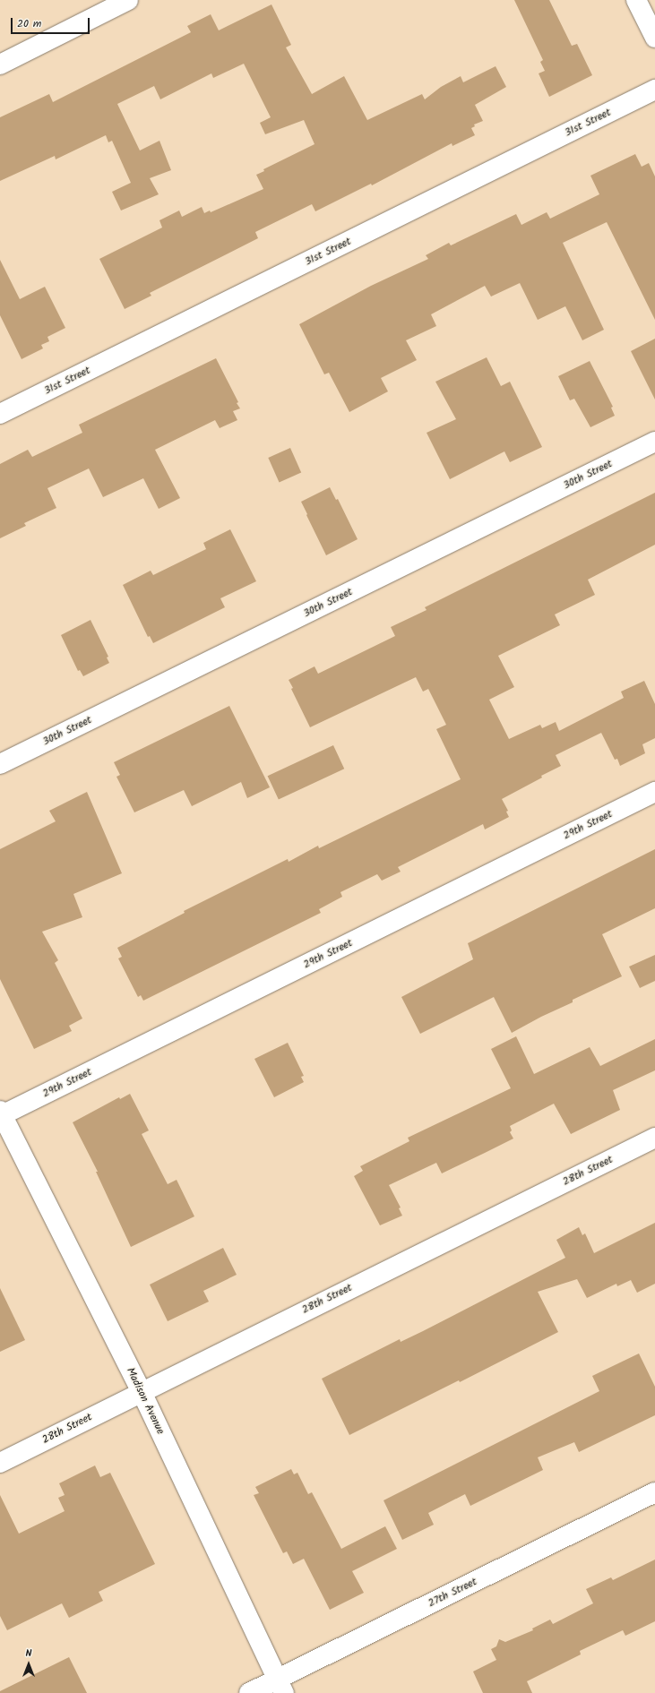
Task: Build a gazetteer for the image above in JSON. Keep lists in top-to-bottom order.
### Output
{
  "streets": {
    "street": [
      "31st Street",
      "30th Street",
      "29th Street",
      "28th Street",
      "Madison Avenue",
      "27th Street"
    ]
  },
  "crossings": [
    ["29th Street", "Madison Avenue"],
    ["28th Street", "Madison Avenue"],
    ["Madison Avenue", "27th Street"]
  ],
  "scale_bar": "20 m",
  "north": "top"
}
